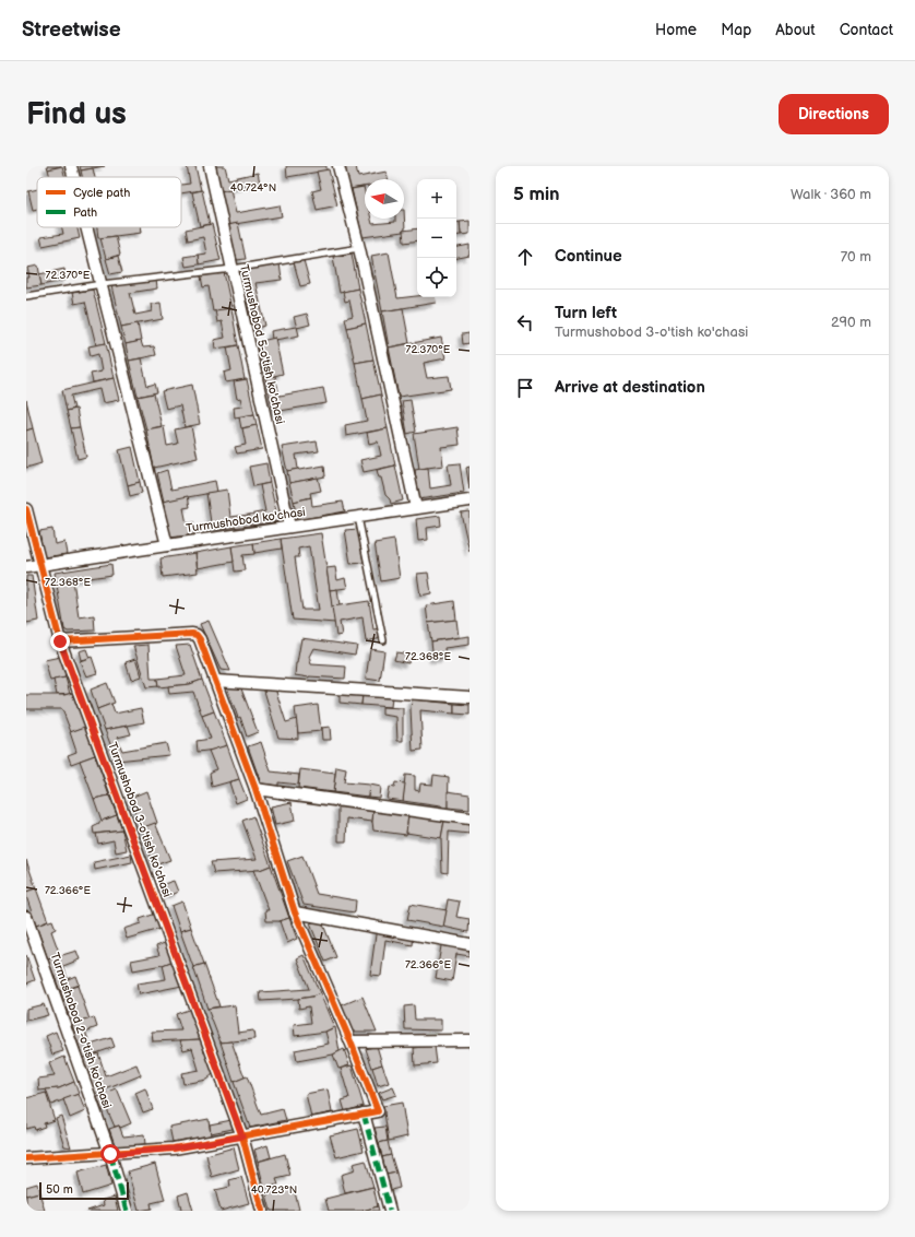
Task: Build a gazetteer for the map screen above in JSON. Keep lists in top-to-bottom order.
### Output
{
  "streets": {
    "street": [
      "Turmushobod 5-o'tish ko'chasi",
      "Turmushobod ko'chasi",
      "Turmushobod 3-o'tish ko'chasi",
      "Turmushobod 2-o'tish ko'chasi"
    ]
  },
  "crossings": [
    ["Turmushobod 5-o'tish ko'chasi", "Turmushobod ko'chasi"],
    ["Turmushobod ko'chasi", "Turmushobod 3-o'tish ko'chasi"]
  ],
  "legend": ["Cycle path", "Path"],
  "scale_bar": "50 m",
  "north": "left",
  "page": {
    "header": "Streetwise",
    "nav": [
      "Home",
      "Map",
      "About",
      "Contact"
    ],
    "buttons": "Directions",
    "title": "Find us",
    "heading": ["5 min", "Walk · 360 m"],
    "map_buttons": ["+", "−"],
    "list": [
      ["Continue", "70 m"],
      ["Turn left", "Turmushobod 3-o'tish ko'chasi", "290 m"],
      "Arrive at destination"
    ],
    "scale": "50 m"
  },
  "coordinates": [
    "40.724°N",
    "72.370°E",
    "72.368°E",
    "72.366°E",
    "40.723°N"
  ]
}
